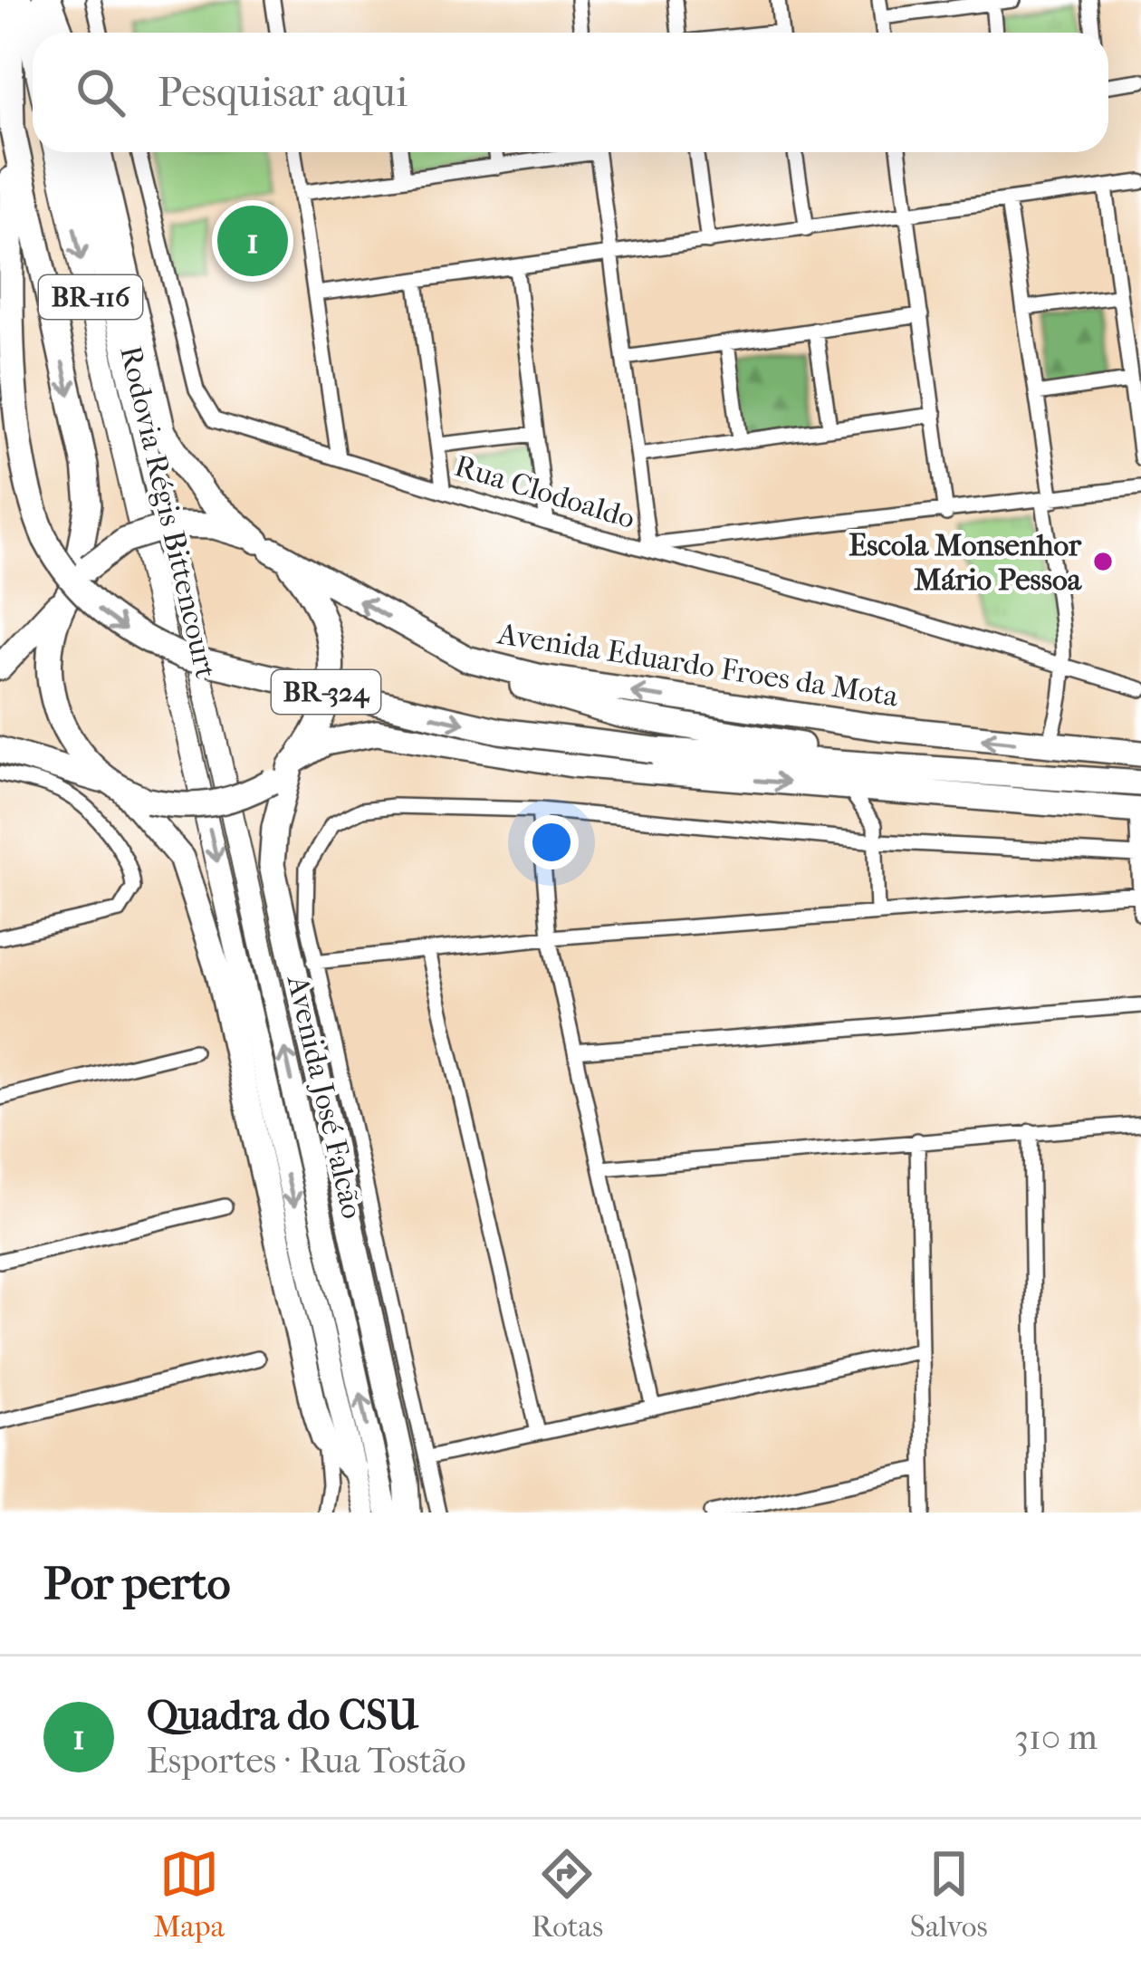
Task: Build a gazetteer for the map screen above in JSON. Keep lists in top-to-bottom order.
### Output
{
  "streets": {
    "highway": ["BR-116", "Avenida Eduardo Froes da Mota", "BR-324"],
    "main road": ["Rodovia Régis Bittencourt", "Avenida José Falcão"],
    "street": ["Rua Clodoaldo"]
  },
  "crossings": [
    ["BR-116", "Avenida Eduardo Froes da Mota"],
    ["BR-116", "BR-324"],
    ["Rodovia Régis Bittencourt", "Avenida José Falcão"],
    ["Avenida Eduardo Froes da Mota", "BR-324"]
  ],
  "places": ["Escola Monsenhor Mário Pessoa"],
  "page": {
    "search": "Pesquisar aqui",
    "pins": "1",
    "heading": "Por perto",
    "list": [
      {
        "mark": "1",
        "name": "Quadra do CSU",
        "note": "Esportes · Rua Tostão",
        "value": "310 m"
      }
    ],
    "nav": ["Mapa", "Rotas", "Salvos"]
  }
}
